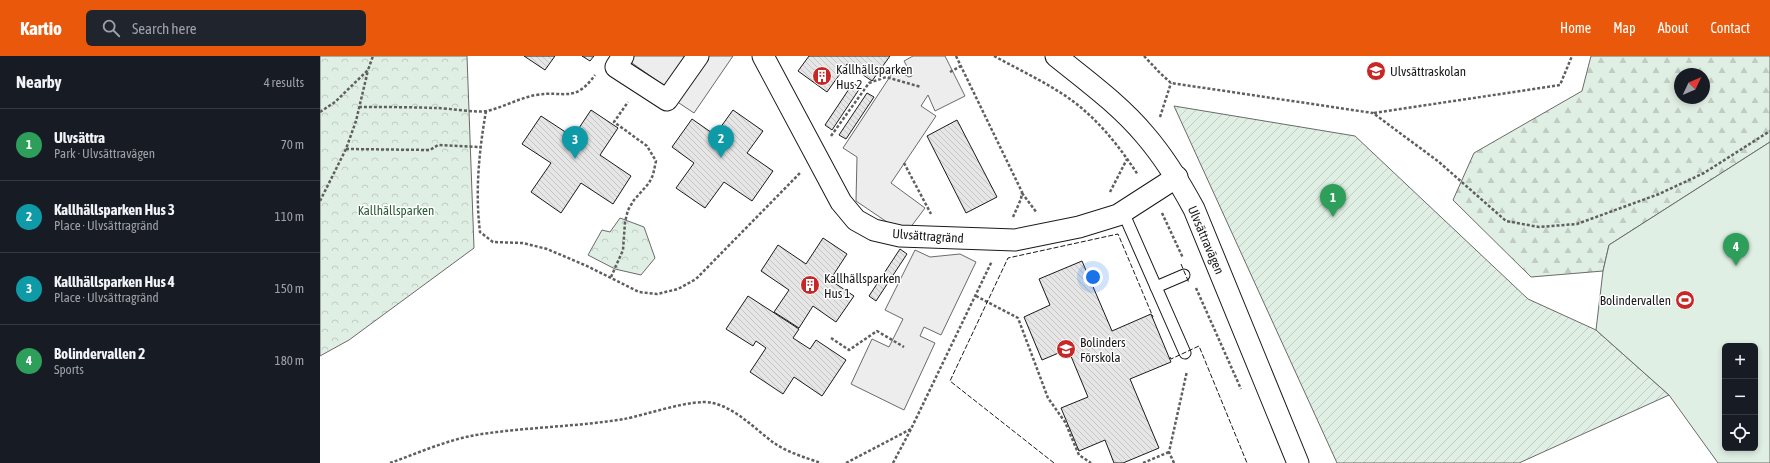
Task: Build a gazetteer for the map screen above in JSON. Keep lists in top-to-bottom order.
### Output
{
  "streets": {
    "street": ["Ulvsättragränd", "Ulvsättravägen"]
  },
  "crossings": [
    ["Ulvsättragränd", "Ulvsättravägen"]
  ],
  "parks": ["Kallhällsparken"],
  "places": {
    "school or university": ["Ulvsättraskolan", "Bolinders Förskola"],
    "building": ["Kallhällsparken Hus 2", "Kallhällsparken Hus 1"],
    "sports": ["Bolindervallen"]
  },
  "north": "top right",
  "page": {
    "header": "Kartio",
    "search": "Search here",
    "nav": [
      "Home",
      "Map",
      "About",
      "Contact"
    ],
    "heading": ["Nearby", "4 results"],
    "list": [
      {
        "mark": "1",
        "name": "Ulvsättra",
        "note": "Park · Ulvsättravägen",
        "value": "70 m"
      },
      {
        "mark": "2",
        "name": "Kallhällsparken Hus 3",
        "note": "Place · Ulvsättragränd",
        "value": "110 m"
      },
      {
        "mark": "3",
        "name": "Kallhällsparken Hus 4",
        "note": "Place · Ulvsättragränd",
        "value": "150 m"
      },
      {
        "mark": "4",
        "name": "Bolindervallen 2",
        "note": "Sports",
        "value": "180 m"
      }
    ],
    "pins": [
      "2",
      "3",
      "1",
      "4"
    ],
    "map_buttons": ["+", "−"]
  }
}
